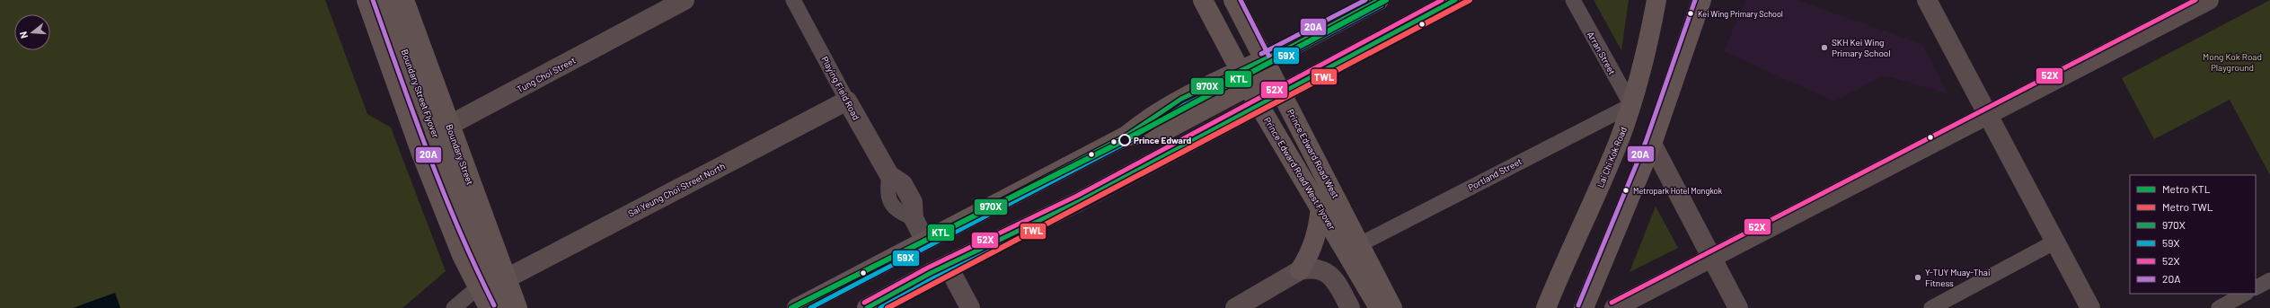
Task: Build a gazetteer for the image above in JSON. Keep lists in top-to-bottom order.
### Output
{
  "streets": {
    "main road": [
      "Boundary Street Flyover",
      "Prince Edward Road West",
      "Boundary Street",
      "Lai Chi Kok Road",
      "Prince Edward Road West Flyover"
    ],
    "street": [
      "Arran Street",
      "Tung Choi Street",
      "Playing Field Road",
      "Portland Street",
      "Sai Yeung Choi Street North"
    ]
  },
  "crossings": [
    ["Arran Street", "Lai Chi Kok Road"],
    ["Arran Street", "Portland Street"],
    ["Tung Choi Street", "Boundary Street"],
    ["Playing Field Road", "Sai Yeung Choi Street North"],
    ["Prince Edward Road West", "Portland Street"],
    ["Boundary Street", "Sai Yeung Choi Street North"],
    ["Lai Chi Kok Road", "Portland Street"]
  ],
  "parks": ["Mong Kok Road Playground"],
  "places": [
    "Kei Wing Primary School",
    "SKH Kei Wing Primary School",
    "Prince Edward",
    "Metropark Hotel Mongkok",
    "Y-TUY Muay-Thai Fitness"
  ],
  "lines": [
    "metro line KTL",
    "metro line TWL",
    "transit line 970X",
    "transit line 52X",
    "transit line 20A",
    "transit line 59X"
  ],
  "legend": [
    "Metro KTL",
    "Metro TWL",
    "970X",
    "59X",
    "52X",
    "20A"
  ],
  "north": "left"
}
